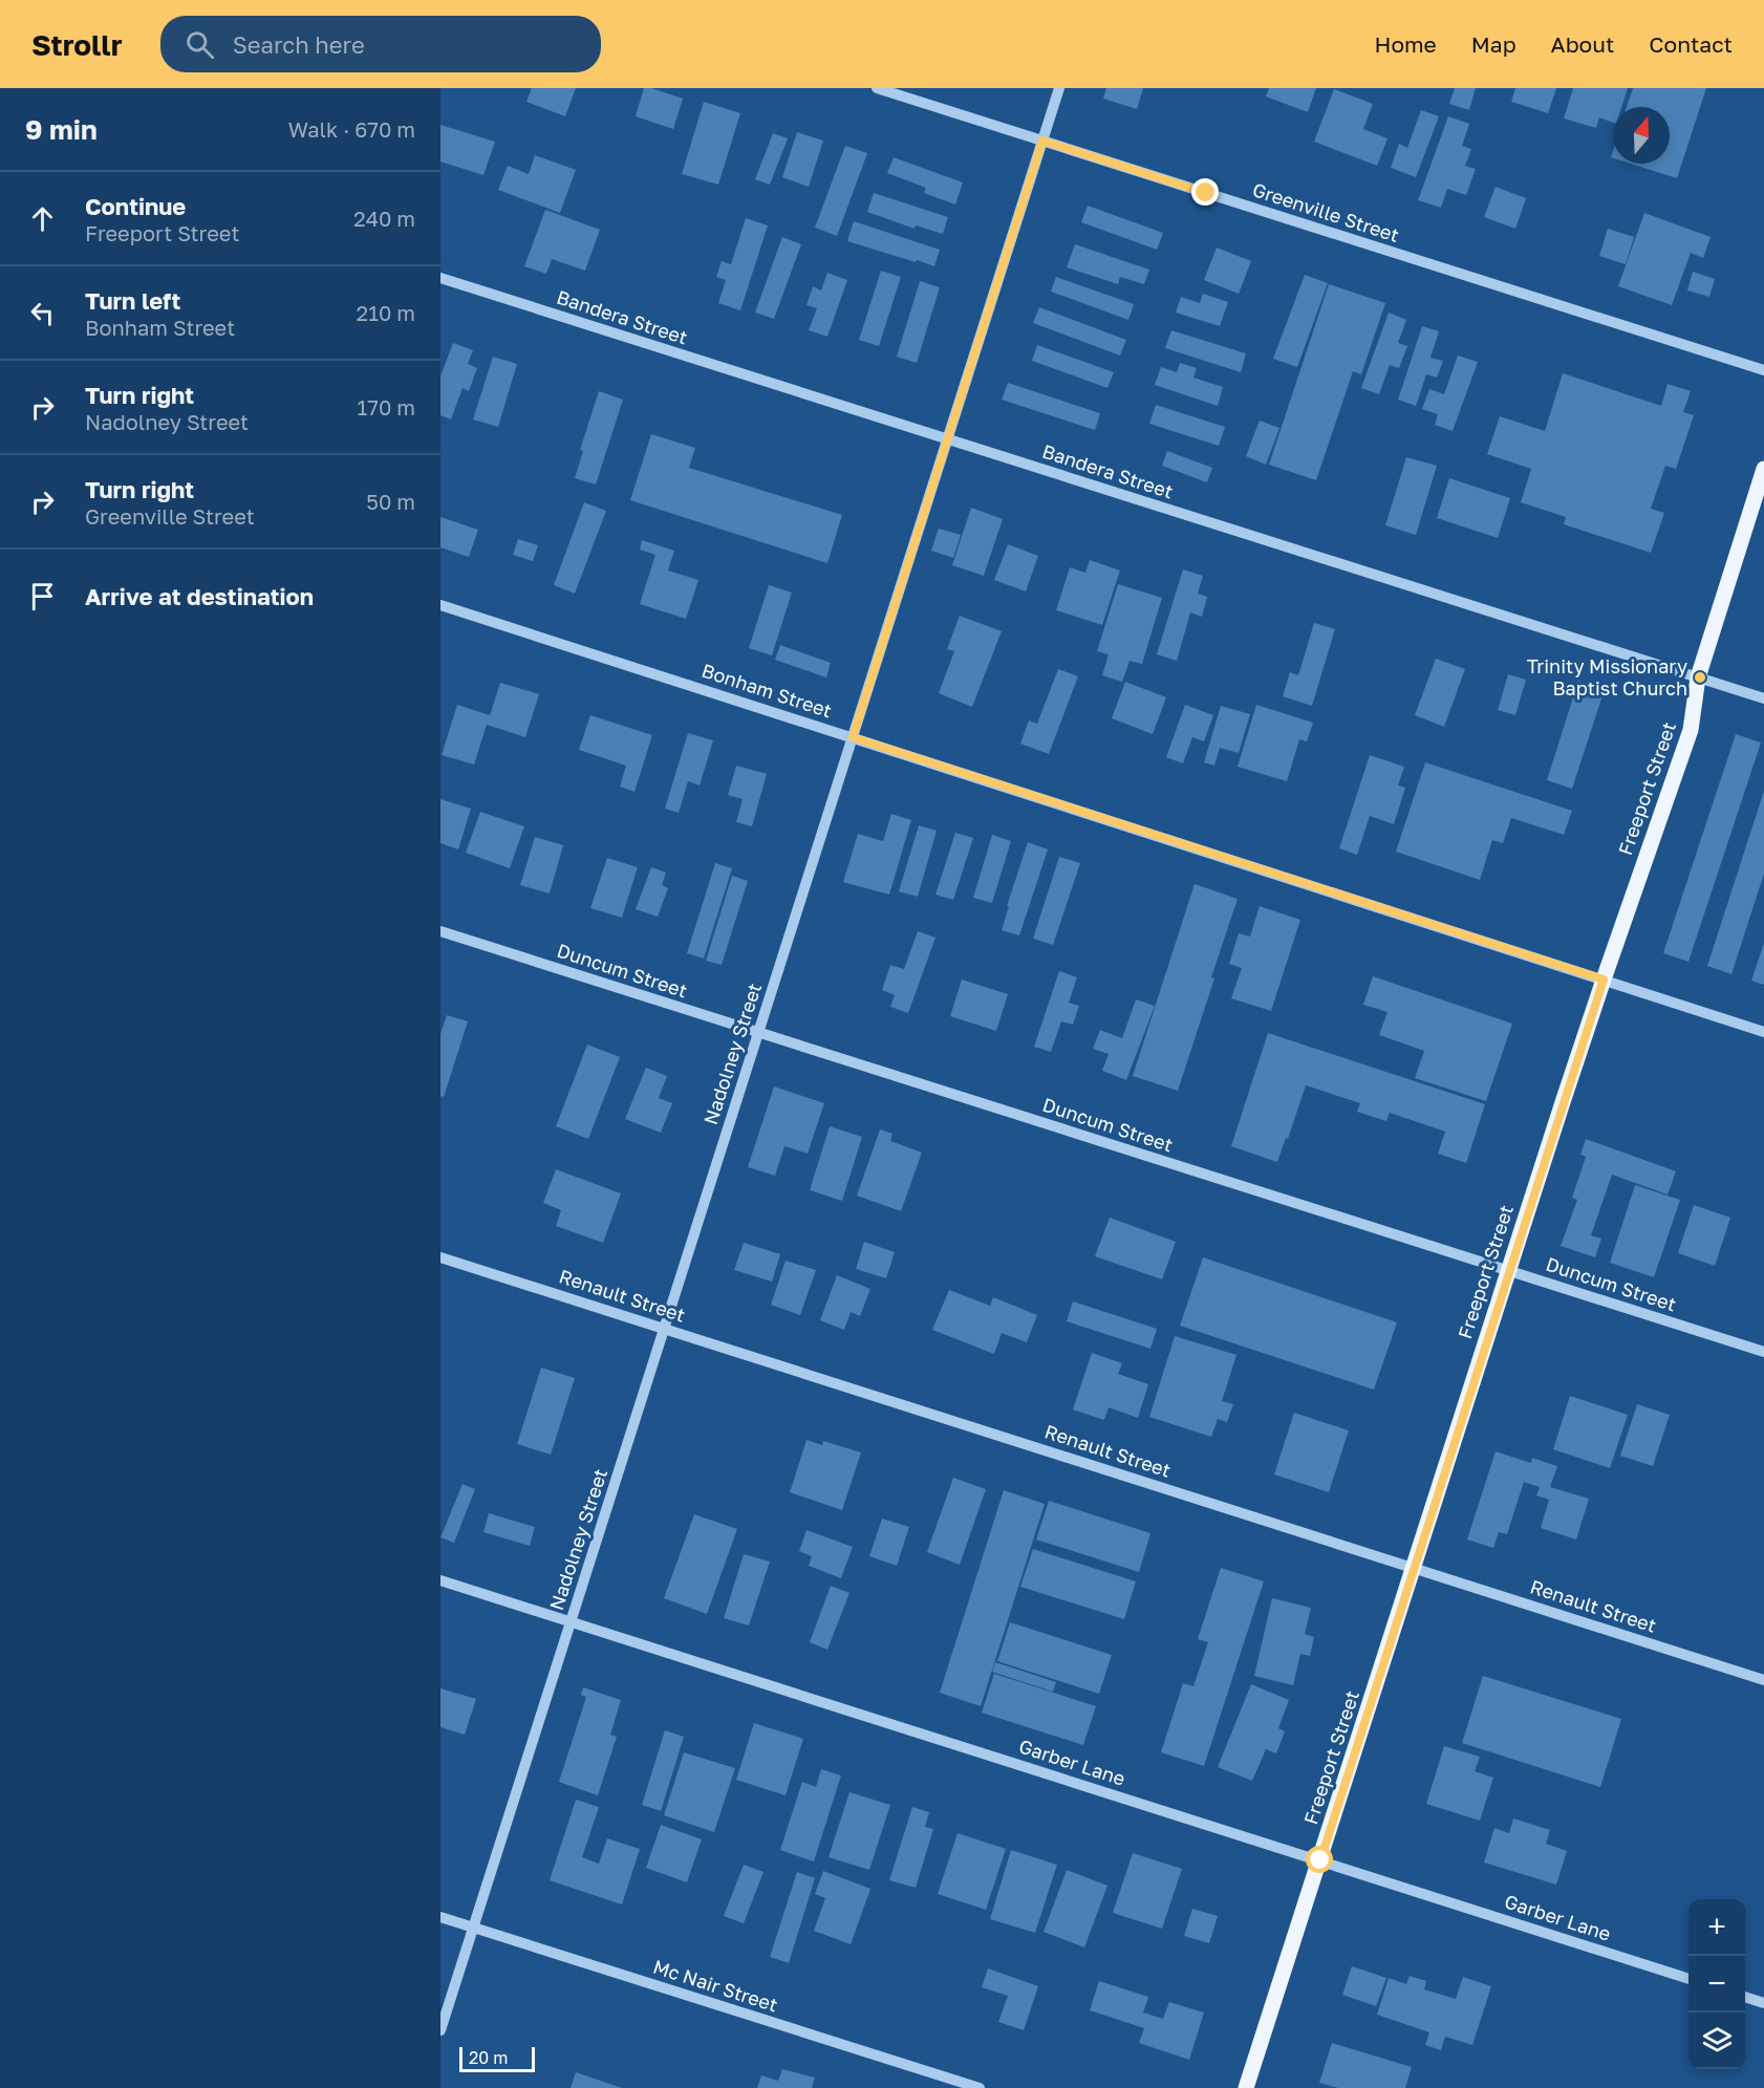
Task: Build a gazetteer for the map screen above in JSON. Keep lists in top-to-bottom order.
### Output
{
  "streets": {
    "main road": ["Freeport Street"],
    "street": [
      "Greenville Street",
      "Bandera Street",
      "Bonham Street",
      "Duncum Street",
      "Nadolney Street",
      "Renault Street",
      "Garber Lane",
      "Mc Nair Street"
    ]
  },
  "crossings": [
    ["Greenville Street", "Nadolney Street"],
    ["Bandera Street", "Freeport Street"],
    ["Bandera Street", "Nadolney Street"],
    ["Bonham Street", "Freeport Street"],
    ["Bonham Street", "Nadolney Street"],
    ["Freeport Street", "Duncum Street"],
    ["Freeport Street", "Renault Street"],
    ["Freeport Street", "Garber Lane"],
    ["Duncum Street", "Nadolney Street"],
    ["Nadolney Street", "Renault Street"],
    ["Nadolney Street", "Garber Lane"],
    ["Nadolney Street", "Mc Nair Street"]
  ],
  "places": ["Trinity Missionary Baptist Church"],
  "scale_bar": "20 m",
  "north": "top",
  "page": {
    "header": "Strollr",
    "search": "Search here",
    "nav": [
      "Home",
      "Map",
      "About",
      "Contact"
    ],
    "heading": ["9 min", "Walk · 670 m"],
    "list": [
      ["Continue", "Freeport Street", "240 m"],
      ["Turn left", "Bonham Street", "210 m"],
      ["Turn right", "Nadolney Street", "170 m"],
      ["Turn right", "Greenville Street", "50 m"],
      "Arrive at destination"
    ],
    "map_buttons": ["+", "−"],
    "scale": "20 m"
  }
}
